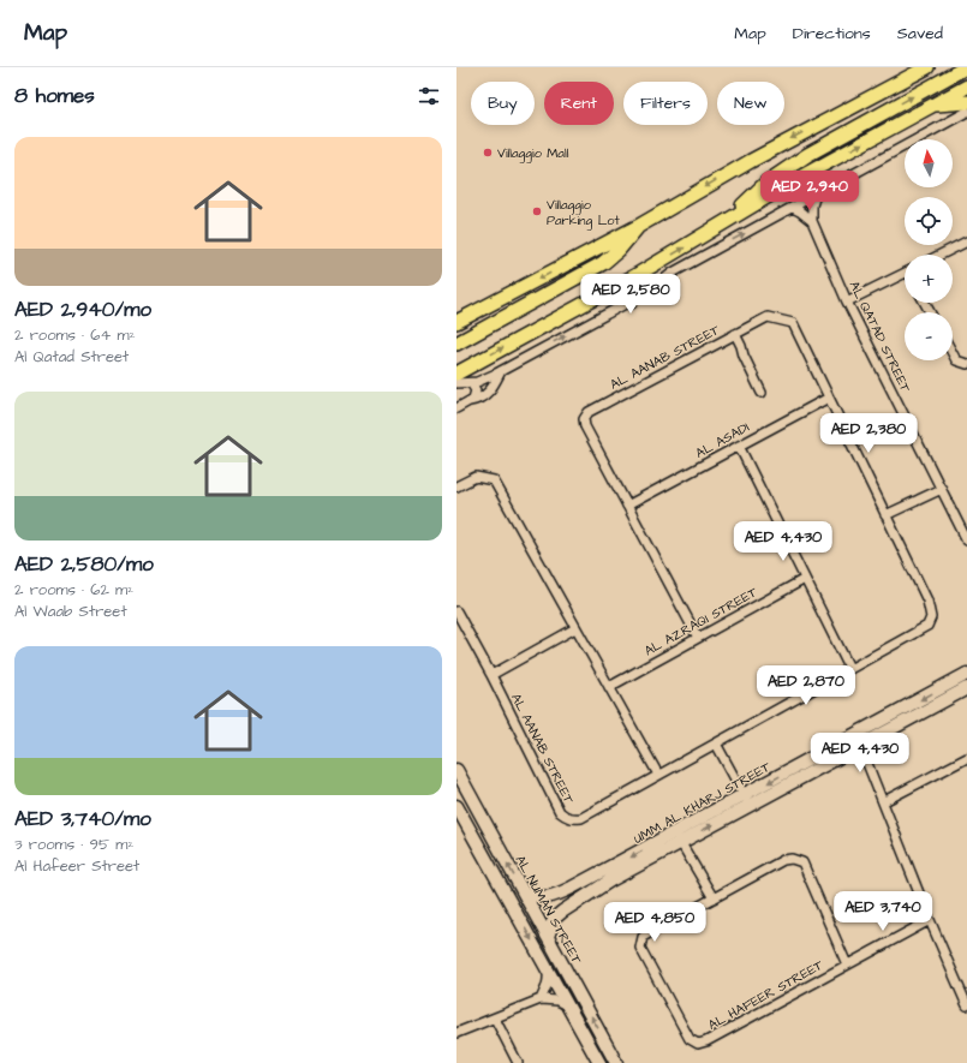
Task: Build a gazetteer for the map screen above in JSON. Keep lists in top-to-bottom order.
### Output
{
  "streets": {
    "street": [
      "AL QATAD STREET",
      "AL AANAB STREET",
      "AL ASADI",
      "AL AZRAQI STREET",
      "UMM AL KHARJ STREET",
      "AL NUMAN STREET",
      "AL HAFEER STREET"
    ]
  },
  "crossings": [
    ["AL AANAB STREET", "AL ASADI"],
    ["AL AANAB STREET", "AL AZRAQI STREET"],
    ["UMM AL KHARJ STREET", "AL NUMAN STREET"]
  ],
  "places": ["Villaggio Mall", "Villaggio Parking Lot"],
  "north": "top",
  "page": {
    "header": "Map",
    "nav": ["Map", "Directions", "Saved"],
    "heading": "8 homes",
    "chip": [
      "Buy",
      "Rent",
      "Filters",
      "New"
    ],
    "list": [
      {
        "name": "AED 2,940/mo",
        "note": "2 rooms · 64 m² · Al Qatad Street"
      },
      {
        "name": "AED 2,580/mo",
        "note": "2 rooms · 62 m² · Al Waab Street"
      },
      {
        "name": "AED 3,740/mo",
        "note": "3 rooms · 95 m² · Al Hafeer Street"
      }
    ],
    "map_buttons": ["+", "−"],
    "price": [
      "AED 2,940",
      "AED 2,580",
      "AED 2,380",
      "AED 4,430",
      "AED 2,870",
      "AED 4,430",
      "AED 3,740",
      "AED 4,850"
    ]
  }
}
